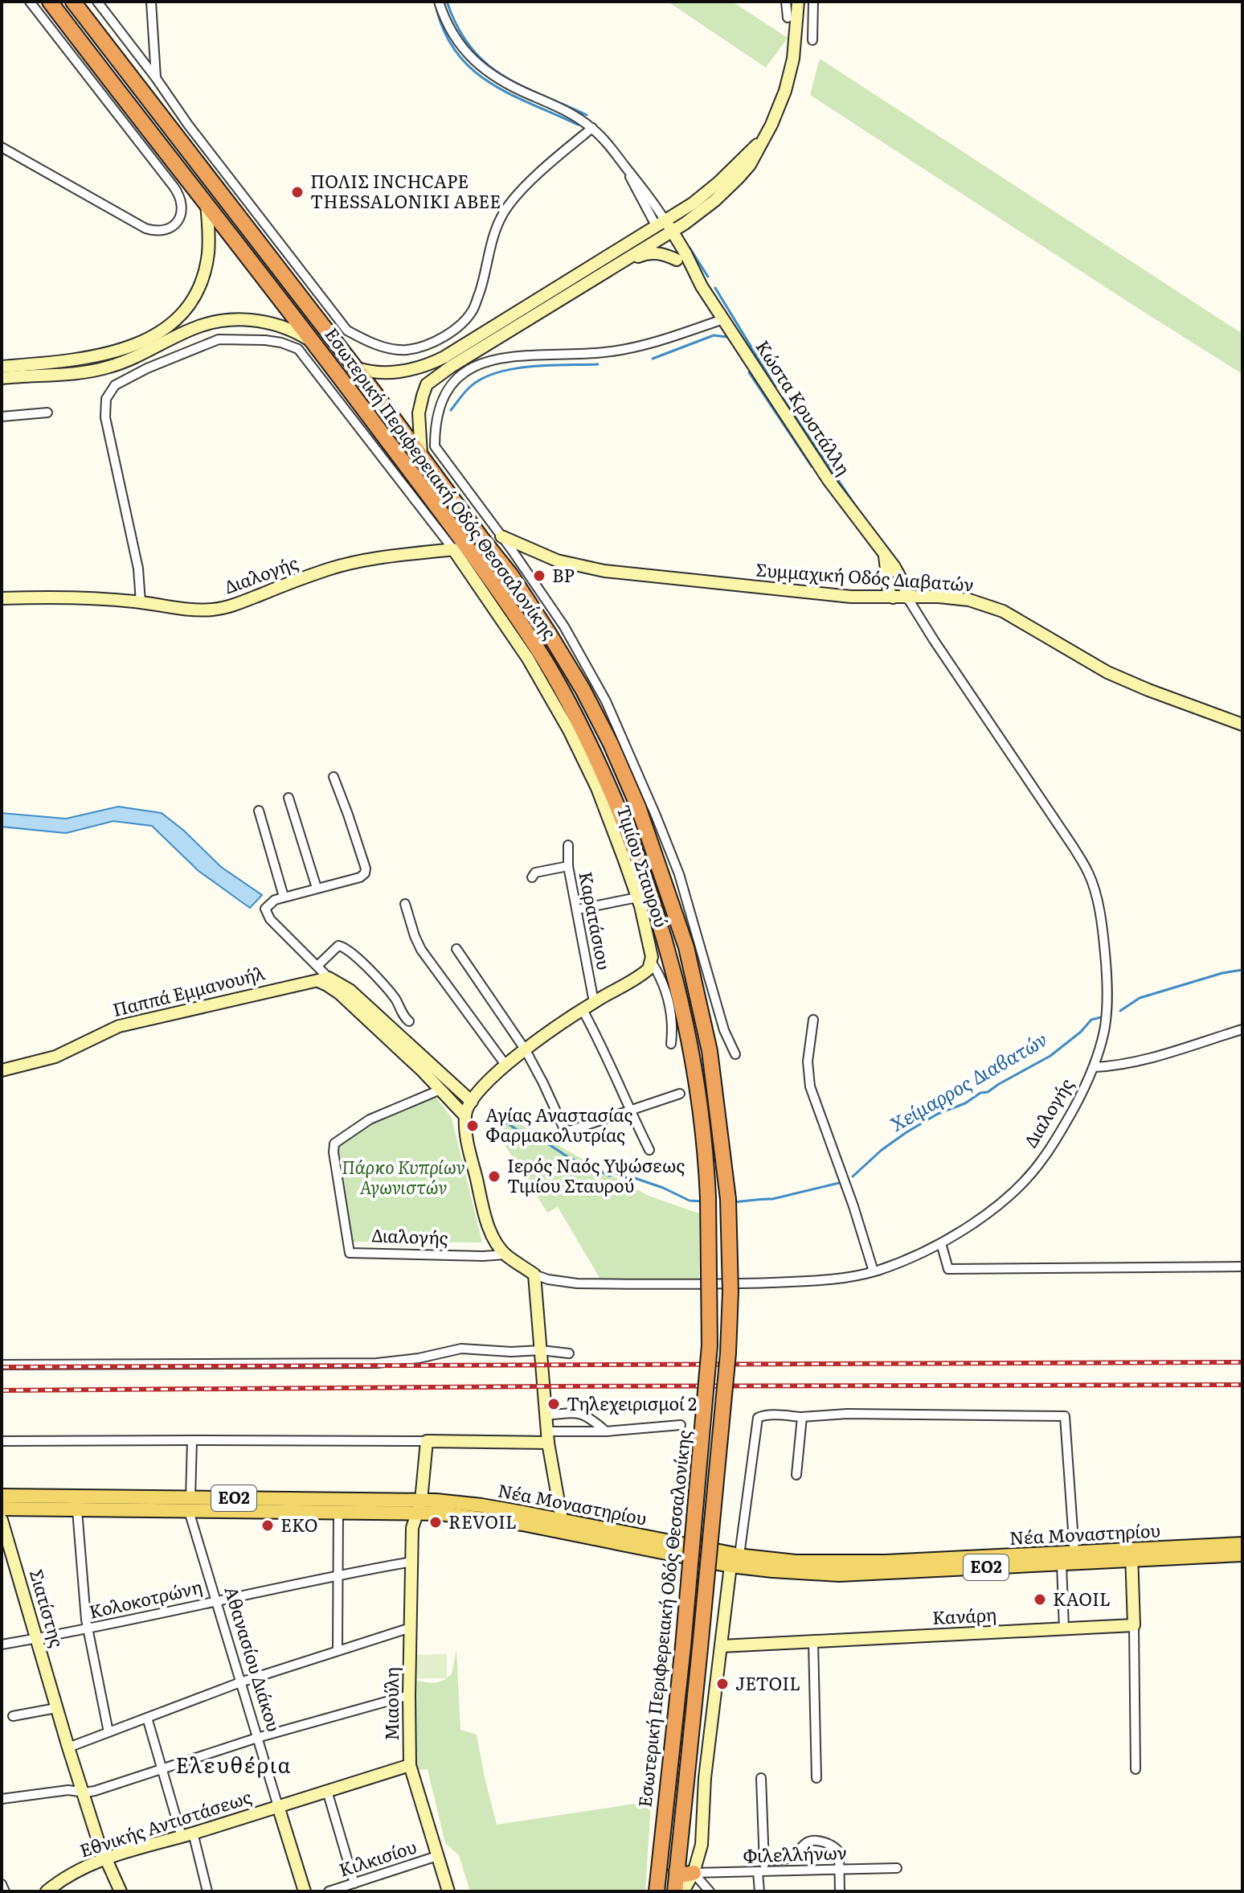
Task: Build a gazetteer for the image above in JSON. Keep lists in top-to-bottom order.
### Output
{
  "streets": {
    "highway": ["Εσωτερική Περιφερειακή Οδός Θεσσαλονίκης"],
    "main road": ["ΕΟ2", "Νέα Μοναστηρίου"],
    "street": [
      "Κώστα Κρυστάλλη",
      "Διαλογής",
      "Συμμαχική Οδός Διαβατών",
      "Τιμίου Σταυρού",
      "Καρατάσιου",
      "Παππά Εμμανουήλ",
      "Κολοκοτρώνη",
      "Σιατίστης",
      "Κανάρη",
      "Αθανασίου Διάκου",
      "Μιαούλη",
      "Εθνικής Αντιστάσεως",
      "Φιλελλήνων",
      "Κιλκισίου"
    ]
  },
  "crossings": [
    ["Κώστα Κρυστάλλη", "Διαλογής"],
    ["Κώστα Κρυστάλλη", "Συμμαχική Οδός Διαβατών"],
    ["Διαλογής", "Συμμαχική Οδός Διαβατών"],
    ["Διαλογής", "Τιμίου Σταυρού"],
    ["ΕΟ2", "Νέα Μοναστηρίου"],
    ["Νέα Μοναστηρίου", "Αθανασίου Διάκου"],
    ["Νέα Μοναστηρίου", "Μιαούλη"],
    ["Κολοκοτρώνη", "Σιατίστης"],
    ["Κολοκοτρώνη", "Αθανασίου Διάκου"],
    ["Κολοκοτρώνη", "Μιαούλη"],
    ["Σιατίστης", "Εθνικής Αντιστάσεως"],
    ["Αθανασίου Διάκου", "Εθνικής Αντιστάσεως"],
    ["Μιαούλη", "Εθνικής Αντιστάσεως"],
    ["Μιαούλη", "Κιλκισίου"]
  ],
  "districts": ["Ελευθέρια"],
  "water": ["Χείμαρρος Διαβατών"],
  "parks": ["Πάρκο Κυπρίων Αγωνιστών"],
  "places": [
    "ΠΟΛΙΣ INCHCAPE THESSALONIKI ΑΒΕΕ",
    "BP",
    "Αγίας Αναστασίας Φαρμακολυτρίας",
    "Ιερός Ναός Υψώσεως Τιμίου Σταυρού",
    "Τηλεχειρισμοί 2",
    "REVOIL",
    "EKO",
    "KAOIL",
    "JETOIL"
  ]
}
